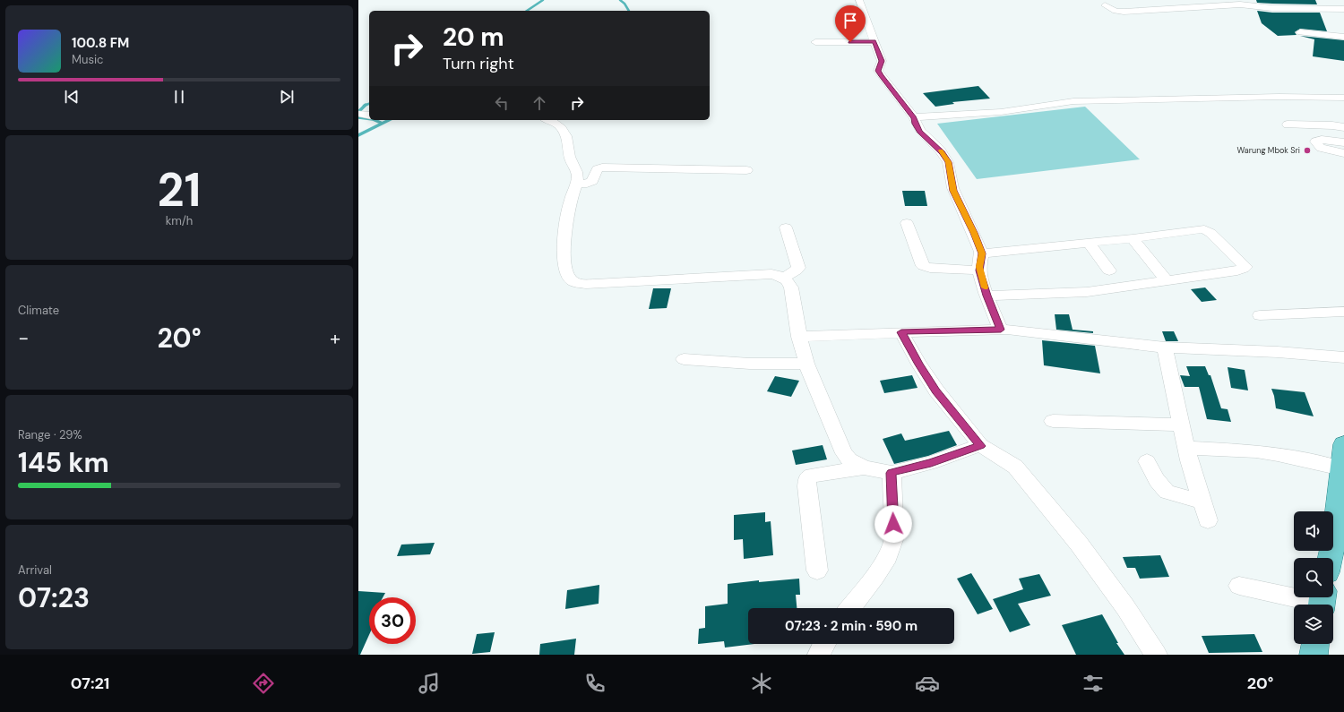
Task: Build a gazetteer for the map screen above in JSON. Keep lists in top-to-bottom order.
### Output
{
  "places": ["Warung Mbok Sri"],
  "page": {
    "turn": ["20 m", "Turn right"],
    "song": ["100.8 FM", "Music"],
    "tile": [
      ["21", "km/h"],
      "Climate",
      ["Range · 29%", "145 km"],
      ["Arrival", "07:23"]
    ],
    "heat": ["−", "20°", "+"],
    "limit": "30",
    "trip": "07:23 · 2 min · 590 m",
    "tabs": ["07:21", "20°"]
  }
}
